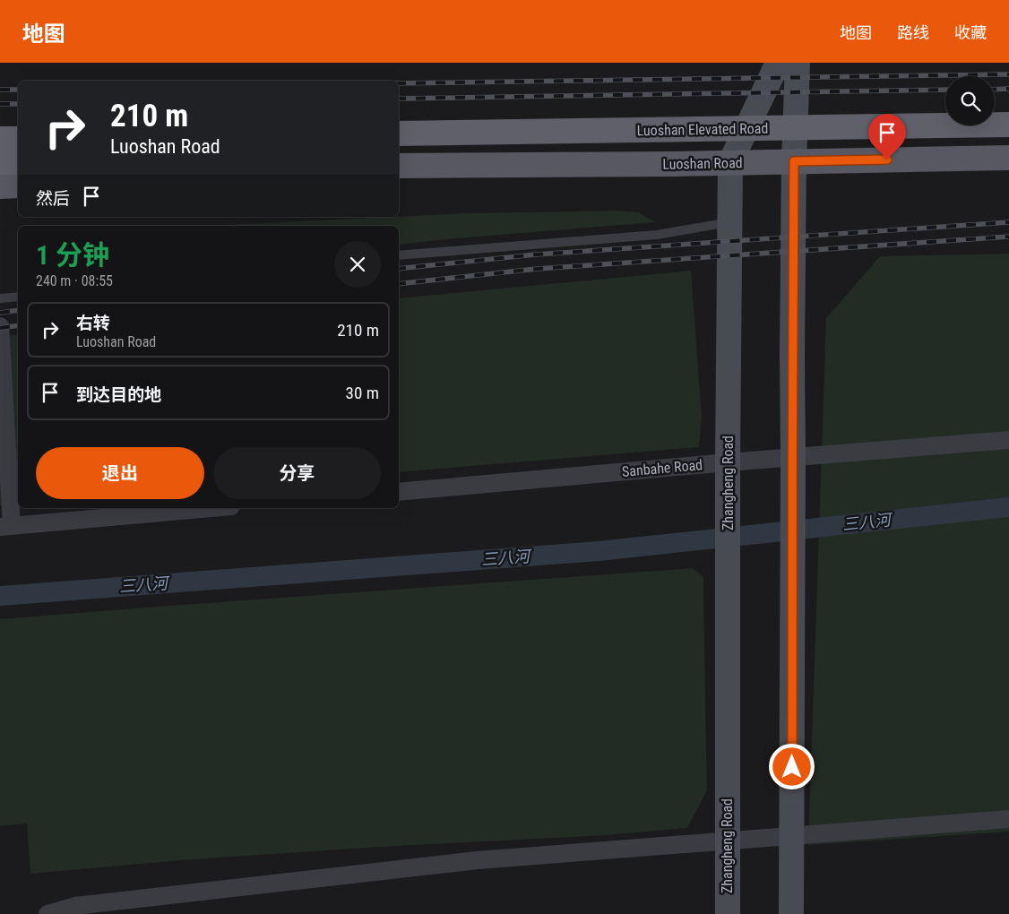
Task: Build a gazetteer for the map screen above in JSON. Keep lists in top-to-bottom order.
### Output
{
  "streets": {
    "highway": ["Luoshan Elevated Road"],
    "main road": ["Luoshan Road", "Zhangheng Road"],
    "street": ["Sanbahe Road"]
  },
  "crossings": [
    ["Luoshan Road", "Zhangheng Road"],
    ["Sanbahe Road", "Zhangheng Road"]
  ],
  "water": ["三八河"],
  "page": {
    "header": "地图",
    "nav": ["地图", "路线", "收藏"],
    "turn": ["210 m", "Luoshan Road"],
    "then": "然后",
    "heading": ["1 分钟", "240 m · 08:55"],
    "list": [
      {
        "name": "右转",
        "note": "Luoshan Road",
        "value": "210 m"
      },
      {
        "name": "到达目的地",
        "value": "30 m"
      }
    ],
    "buttons": ["退出", "分享"]
  }
}
